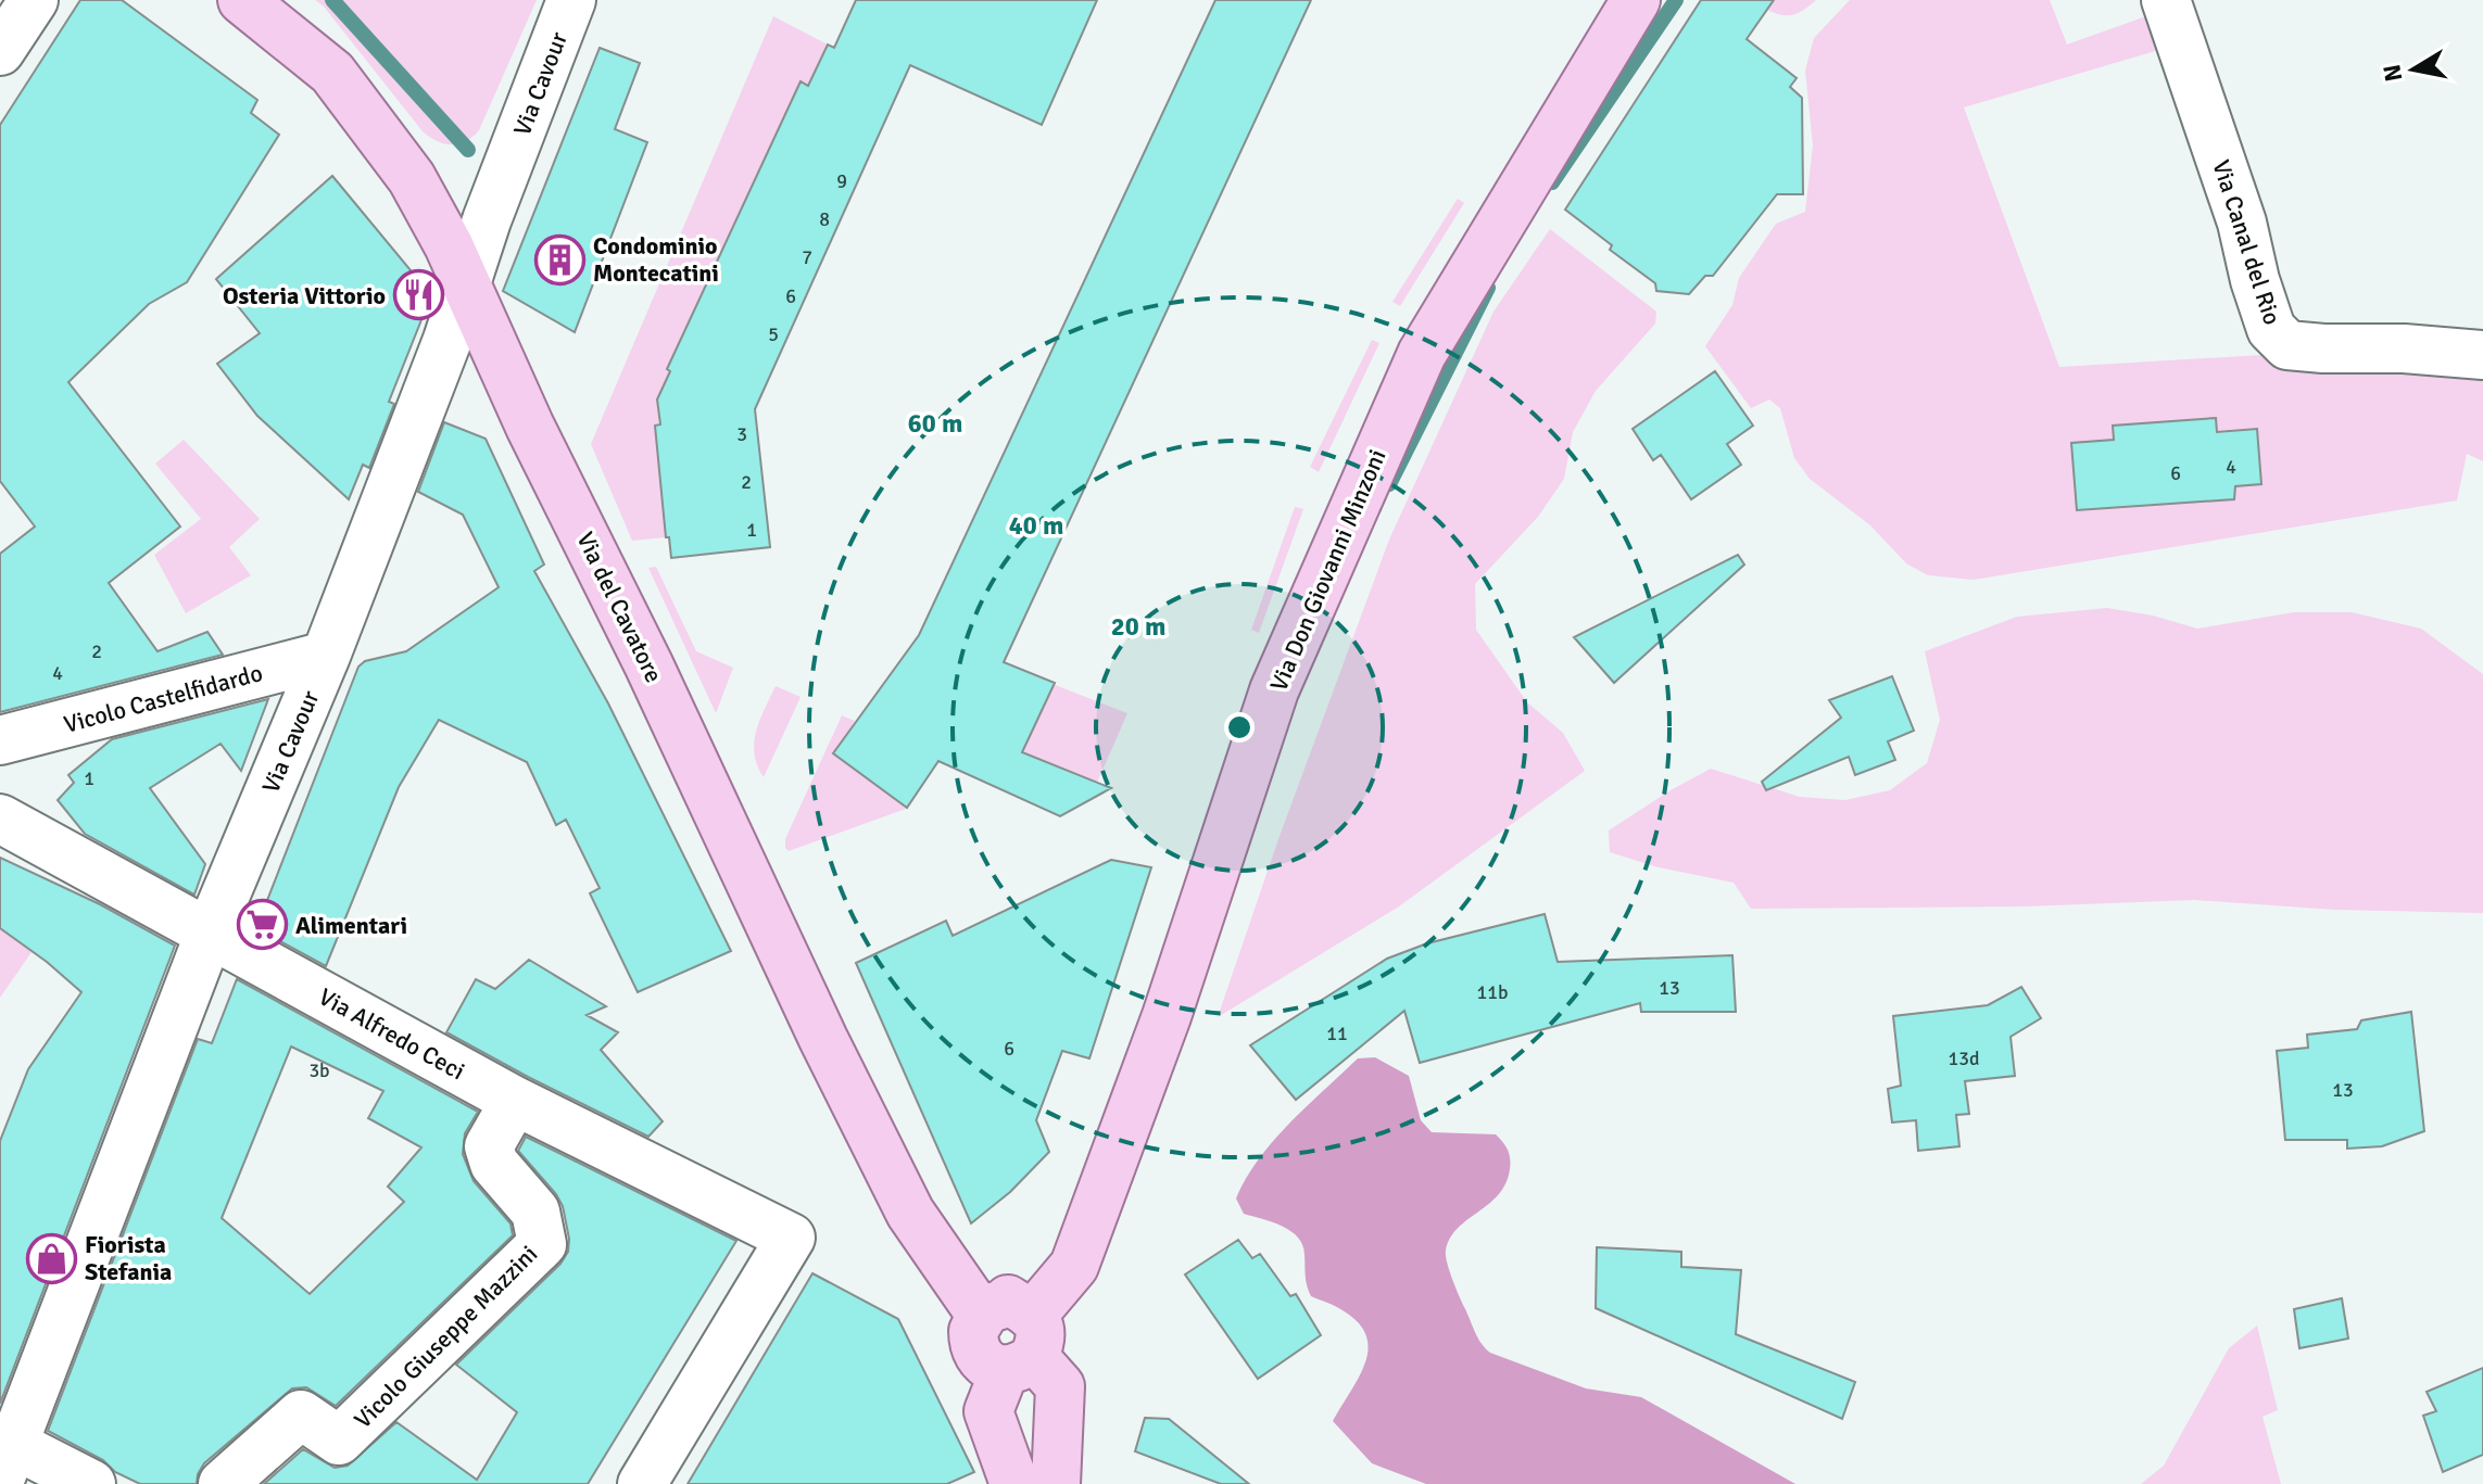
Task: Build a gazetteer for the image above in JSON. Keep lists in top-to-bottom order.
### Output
{
  "streets": {
    "main road": ["Via Don Giovanni Minzoni", "Via del Cavatore"],
    "street": [
      "Via Cavour",
      "Via Canal del Rio",
      "Vicolo Castelfidardo",
      "Via Alfredo Ceci",
      "Vicolo Giuseppe Mazzini"
    ]
  },
  "crossings": [
    ["Via Cavour", "Via del Cavatore"],
    ["Via Cavour", "Vicolo Castelfidardo"],
    ["Via Cavour", "Via Alfredo Ceci"],
    ["Via Don Giovanni Minzoni", "Via del Cavatore"],
    ["Via Alfredo Ceci", "Vicolo Giuseppe Mazzini"]
  ],
  "places": {
    "building": ["Condominio Montecatini"],
    "restaurant": ["Osteria Vittorio"],
    "supermarket": ["Alimentari"],
    "shop": ["Fiorista Stefania"]
  },
  "house_numbers": [
    "9",
    "8",
    "7",
    "6",
    "5",
    "3",
    "4",
    "6",
    "2",
    "1",
    "2",
    "4",
    "1",
    "13",
    "11b",
    "11",
    "6",
    "13d",
    "3b",
    "13"
  ],
  "north": "left",
  "rings": ["60 m", "40 m", "20 m"]
}
